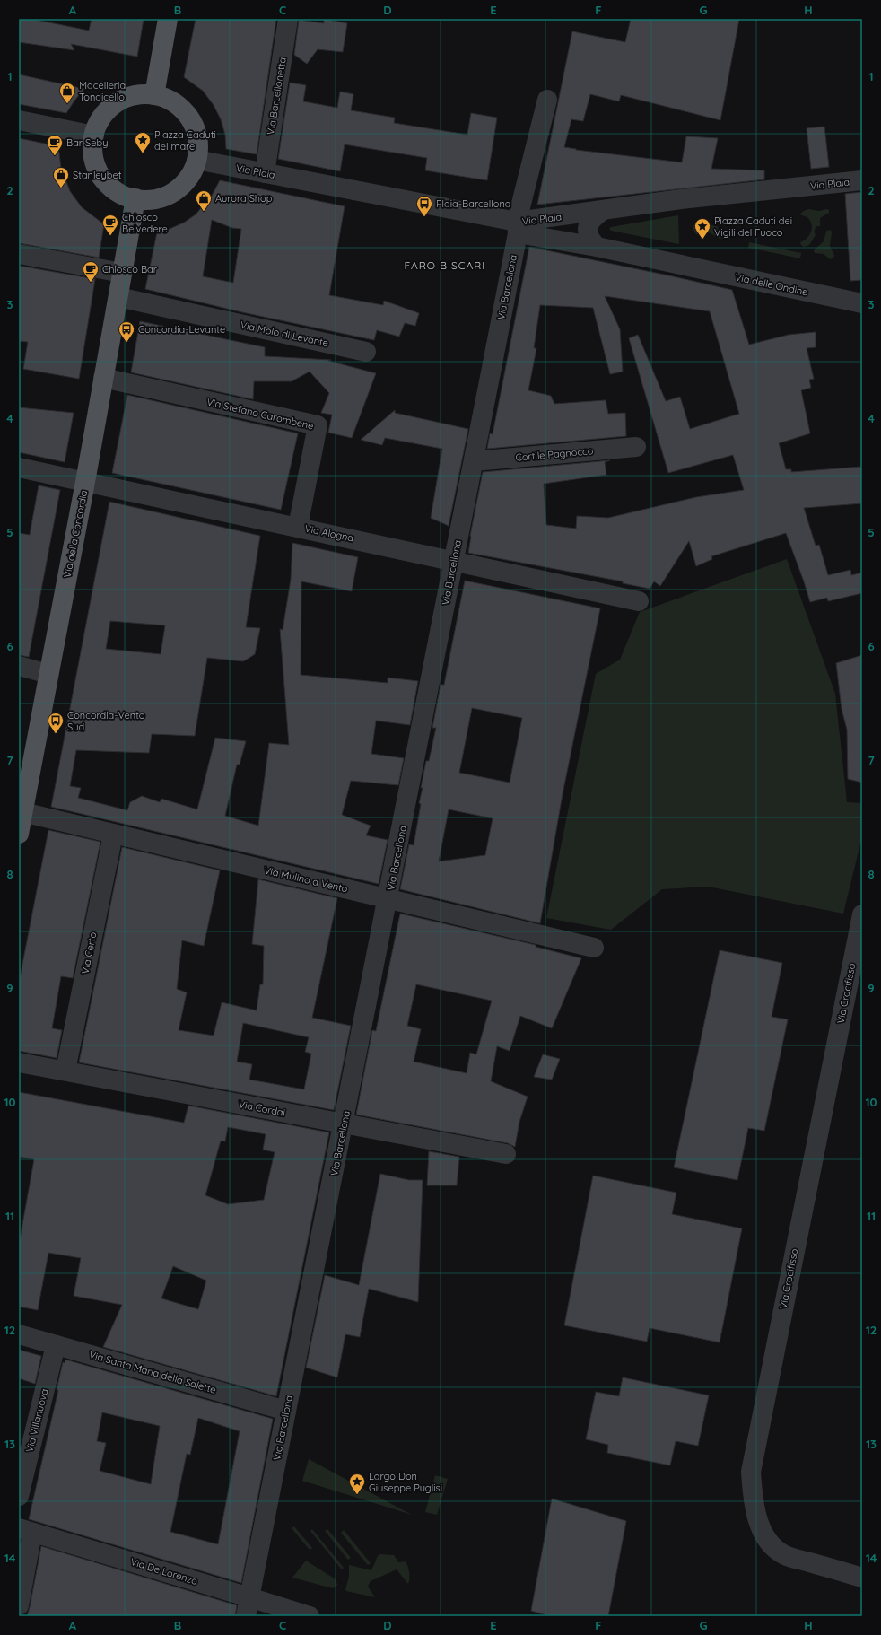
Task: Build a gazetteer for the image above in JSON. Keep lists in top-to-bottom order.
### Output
{
  "streets": {
    "main road": ["Via della Concordia"],
    "street": [
      "Via Barcellonetta",
      "Via Plaia",
      "Via delle Ondine",
      "Via Barcellona",
      "Via Molo di Levante",
      "Via Stefano Carombene",
      "Cortile Pagnocco",
      "Via Alogna",
      "Via Mulino a Vento",
      "Via Certo",
      "Via Crocifisso",
      "Via Cordai",
      "Via Santa Maria della Salette",
      "Via Villanuova",
      "Via De Lorenzo"
    ]
  },
  "crossings": [
    ["Via Barcellonetta", "Via Plaia"],
    ["Via Plaia", "Via delle Ondine"],
    ["Via Plaia", "Via Barcellona"],
    ["Via Plaia", "Via della Concordia"],
    ["Via delle Ondine", "Via Barcellona"],
    ["Via Barcellona", "Cortile Pagnocco"],
    ["Via Barcellona", "Via Alogna"],
    ["Via Barcellona", "Via Mulino a Vento"],
    ["Via Barcellona", "Via Cordai"],
    ["Via Barcellona", "Via Santa Maria della Salette"],
    ["Via Barcellona", "Via De Lorenzo"],
    ["Via Molo di Levante", "Via della Concordia"],
    ["Via Stefano Carombene", "Via Alogna"],
    ["Via Stefano Carombene", "Via della Concordia"],
    ["Via Alogna", "Via della Concordia"],
    ["Via della Concordia", "Via Mulino a Vento"],
    ["Via Mulino a Vento", "Via Certo"],
    ["Via Certo", "Via Cordai"],
    ["Via Santa Maria della Salette", "Via Villanuova"]
  ],
  "districts": ["FARO BISCARI"],
  "places": {
    "shop": ["Macelleria Tondicello", "Stanleybet", "Aurora Shop"],
    "place": ["Piazza Caduti del mare", "Piazza Caduti dei Vigili del Fuoco", "Largo Don Giuseppe Puglisi"],
    "cafe": ["Bar Seby", "Chiosco Belvedere", "Chiosco Bar"],
    "bus stop": ["Plaia-Barcellona", "Concordia-Levante", "Concordia-Vento Sud"]
  },
  "grid": {
    "columns": [
      "A",
      "B",
      "C",
      "D",
      "E",
      "F",
      "G",
      "H"
    ],
    "rows": [
      "1",
      "2",
      "3",
      "4",
      "5",
      "6",
      "7",
      "8",
      "9",
      "10",
      "11",
      "12",
      "13",
      "14"
    ]
  }
}
